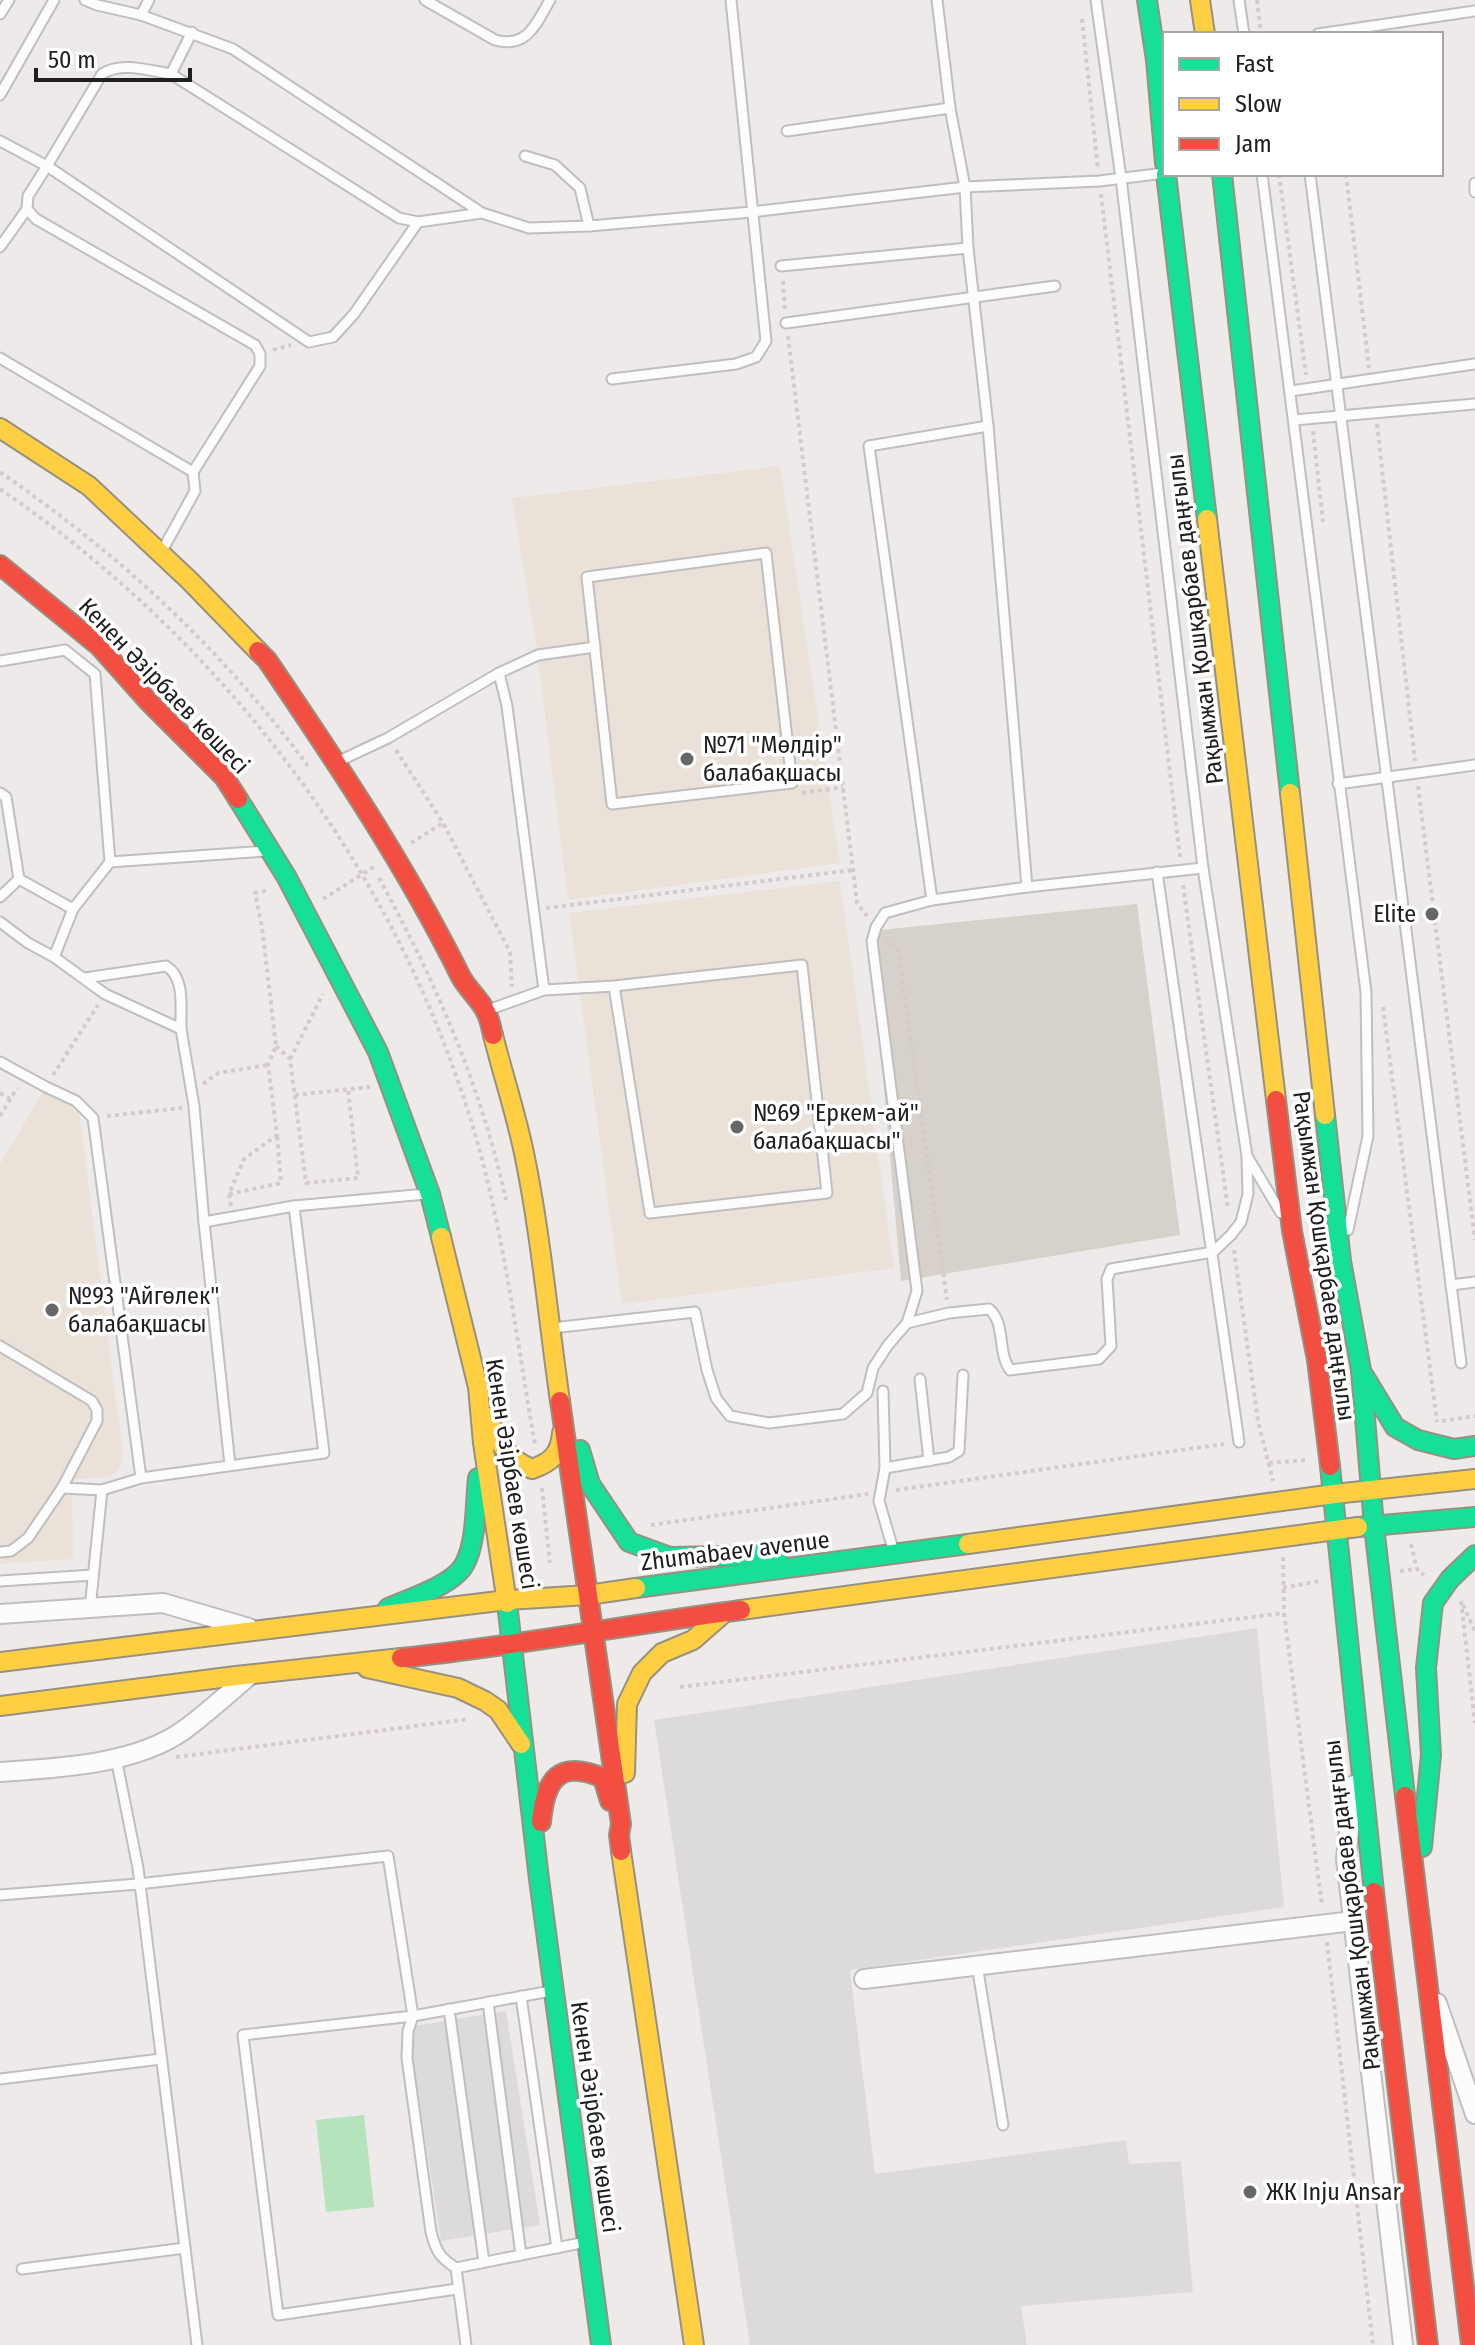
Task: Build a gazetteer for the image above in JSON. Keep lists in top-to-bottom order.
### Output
{
  "streets": {
    "main road": ["Рақымжан Қошқарбаев даңғылы", "Кенен Әзірбаев көшесі", "Zhumabaev avenue"]
  },
  "crossings": [
    ["Рақымжан Қошқарбаев даңғылы", "Zhumabaev avenue"],
    ["Кенен Әзірбаев көшесі", "Zhumabaev avenue"]
  ],
  "places": [
    "№71 \"Мөлдір\" балабақшасы",
    "Elite",
    "№69 \"Еркем-ай\" балабақшасы\"",
    "№93 \"Айгөлек\" балабақшасы",
    "ЖК Inju Ansar"
  ],
  "legend": ["Fast", "Slow", "Jam"],
  "scale_bar": "50 m"
}
